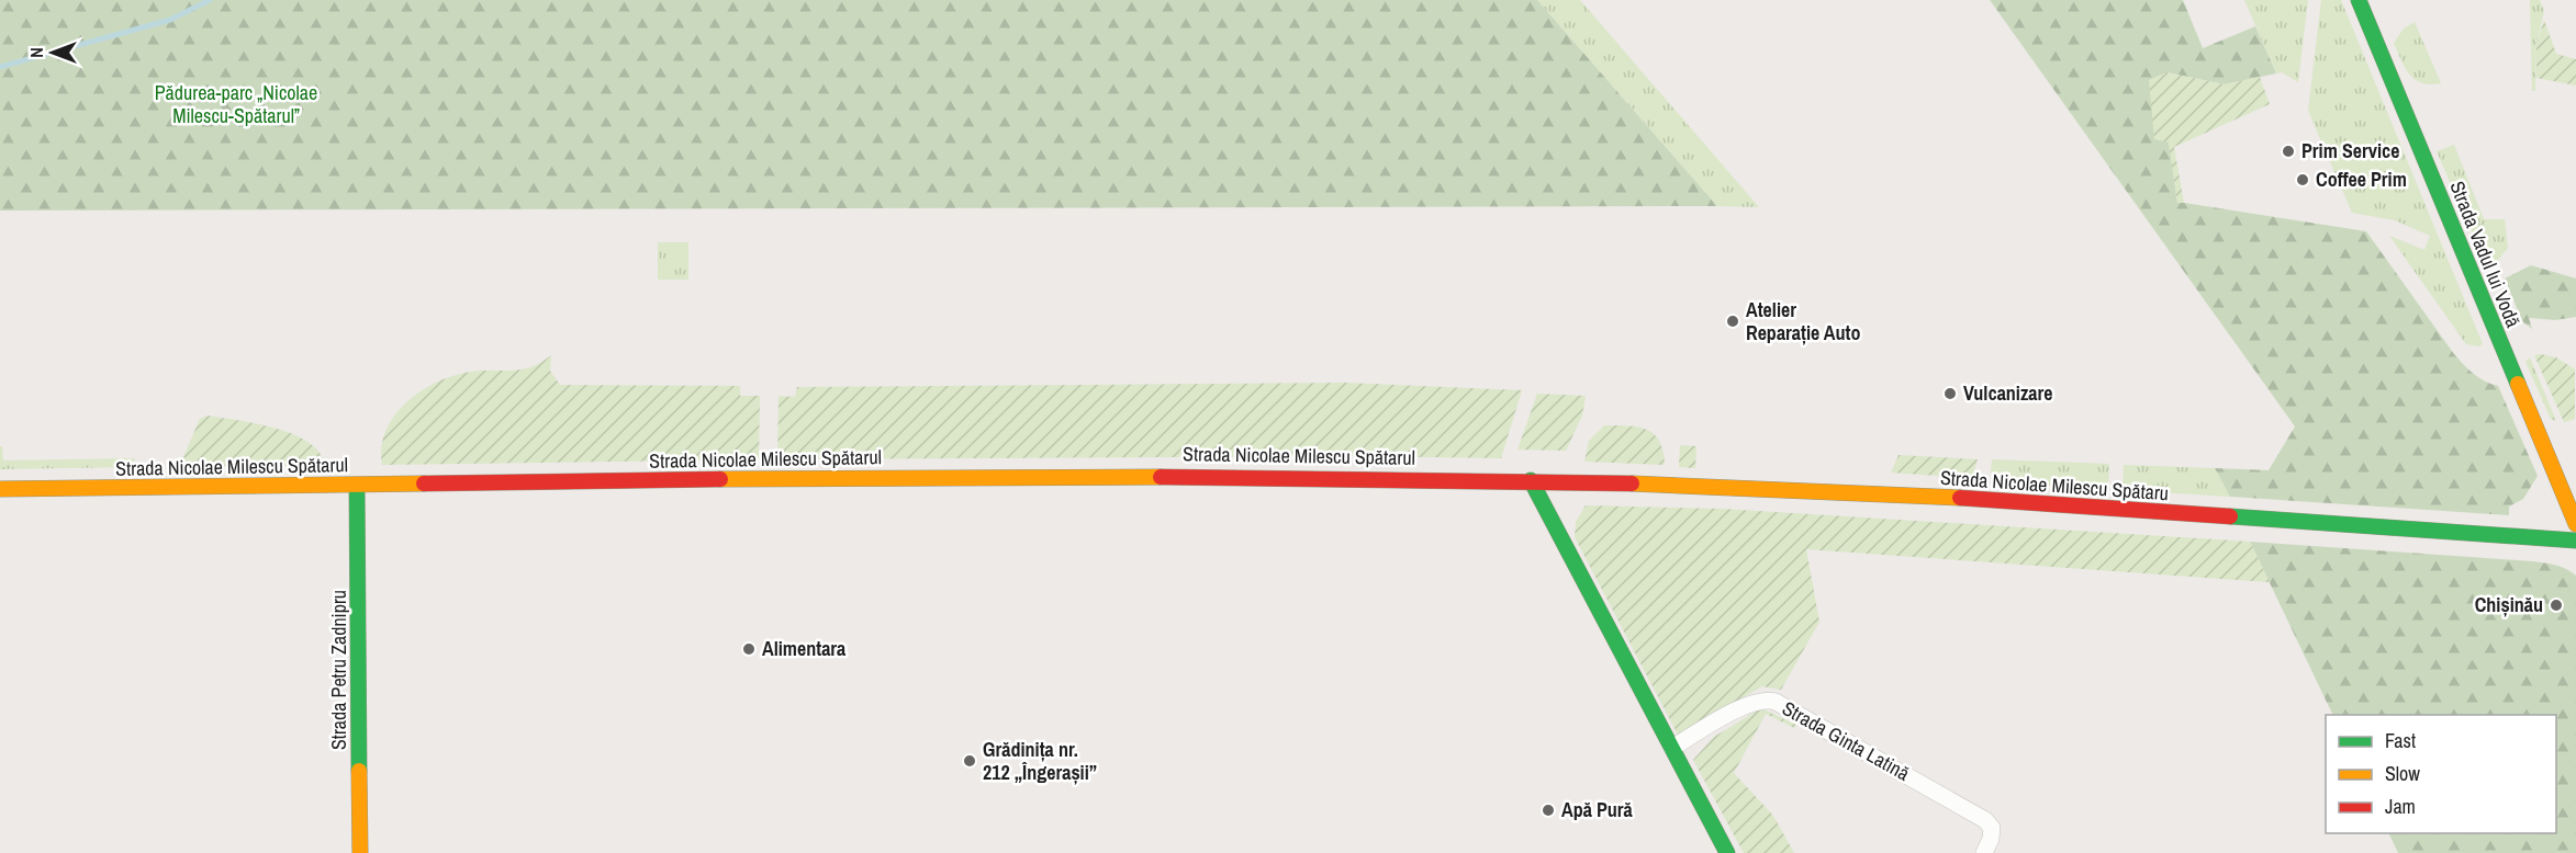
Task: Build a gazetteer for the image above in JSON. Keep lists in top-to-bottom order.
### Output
{
  "streets": {
    "main road": [
      "Strada Vadul lui Vodă",
      "Strada Nicolae Milescu Spătarul",
      "Strada Nicolae Milescu Spătaru",
      "Strada Petru Zadnipru"
    ],
    "street": ["Strada Ginta Latină"]
  },
  "crossings": [
    ["Strada Nicolae Milescu Spătarul", "Strada Nicolae Milescu Spătaru"],
    ["Strada Nicolae Milescu Spătarul", "Strada Petru Zadnipru"]
  ],
  "parks": ["Pădurea-parc „Nicolae Milescu-Spătarul”"],
  "places": [
    "Prim Service",
    "Coffee Prim",
    "Atelier Reparație Auto",
    "Vulcanizare",
    "Chișinău",
    "Alimentara",
    "Grădinița nr. 212 „Îngerașii”",
    "Apă Pură"
  ],
  "legend": ["Fast", "Slow", "Jam"],
  "north": "left"
}
